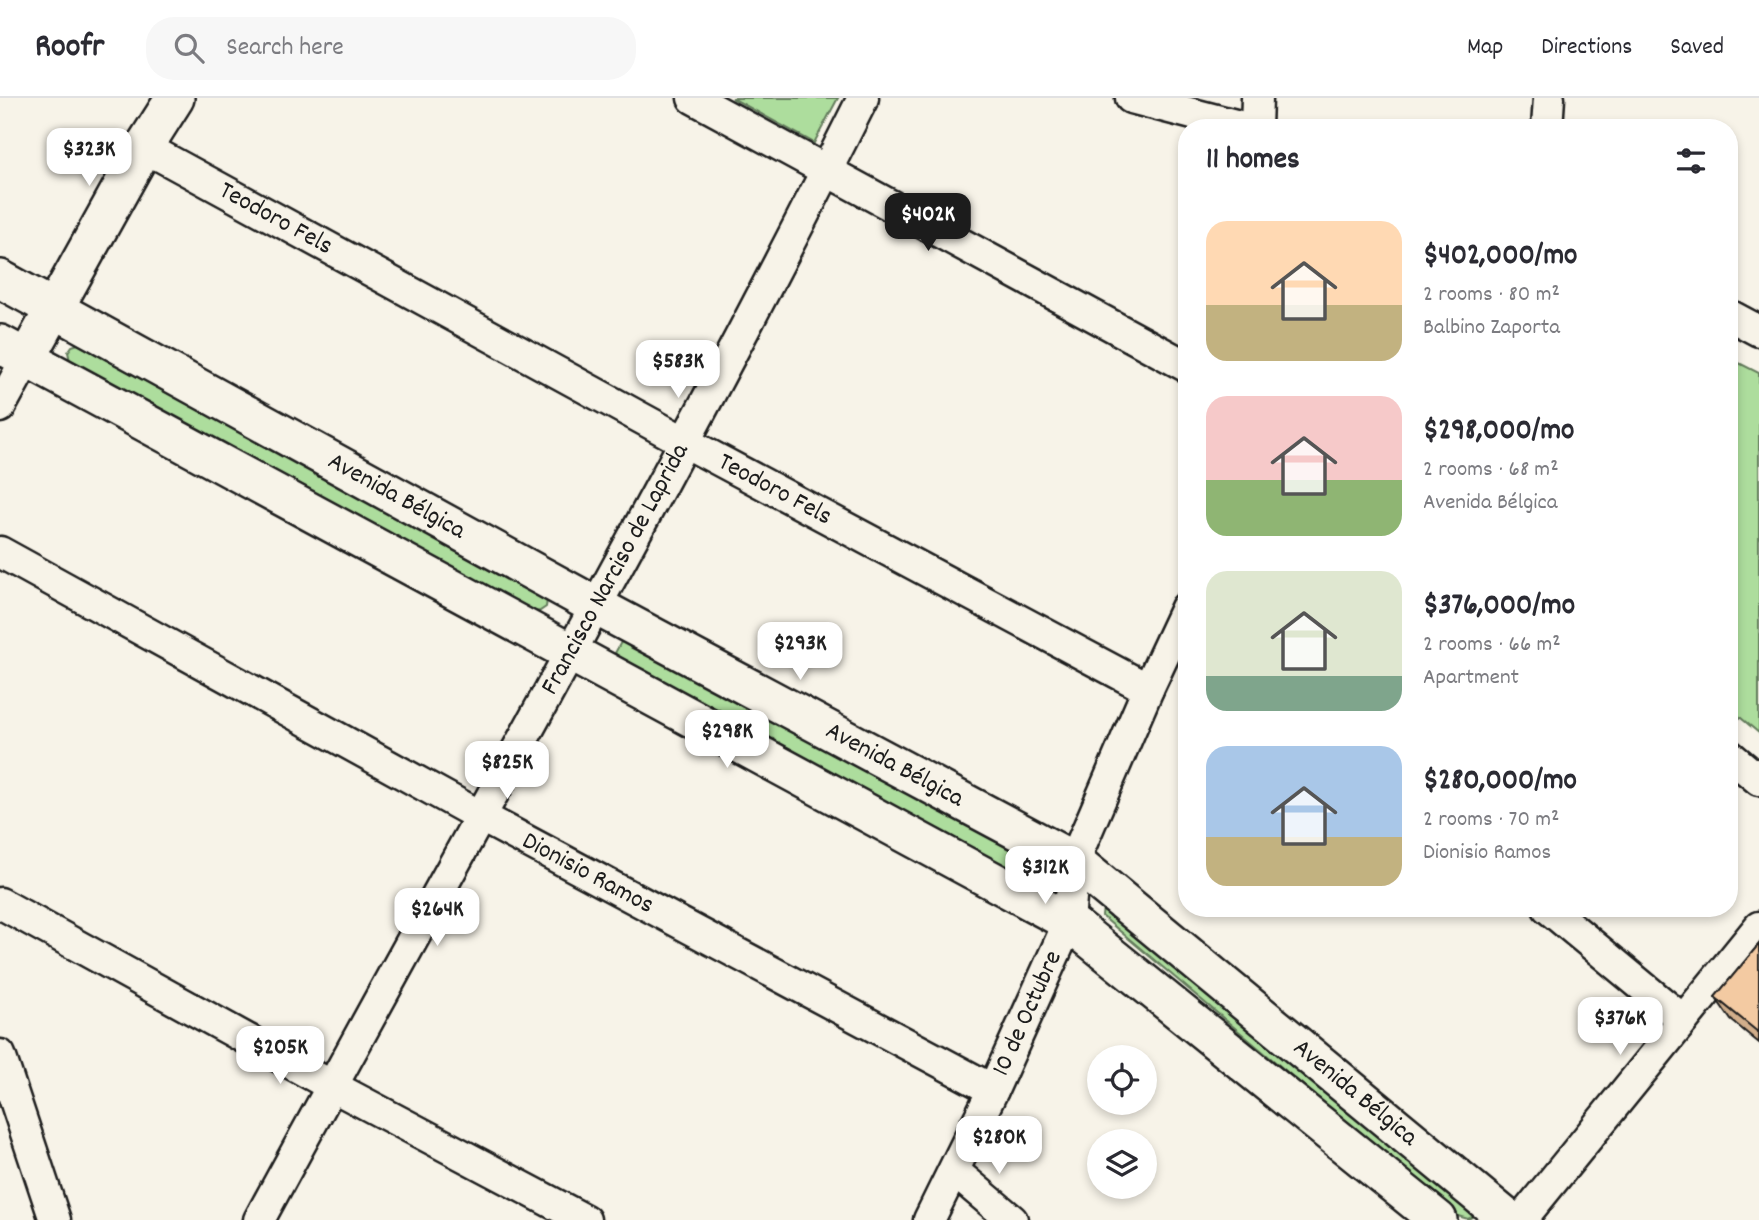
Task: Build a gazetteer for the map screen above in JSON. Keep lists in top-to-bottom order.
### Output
{
  "streets": {
    "main road": ["Avenida Bélgica"],
    "street": [
      "Teodoro Fels",
      "Francisco Narciso de Laprida",
      "Dionisio Ramos",
      "10 de Octubre"
    ]
  },
  "crossings": [
    ["Teodoro Fels", "Francisco Narciso de Laprida"],
    ["Teodoro Fels", "10 de Octubre"],
    ["Avenida Bélgica", "Francisco Narciso de Laprida"],
    ["Avenida Bélgica", "10 de Octubre"],
    ["Francisco Narciso de Laprida", "Dionisio Ramos"],
    ["Dionisio Ramos", "10 de Octubre"]
  ],
  "page": {
    "header": "Roofr",
    "search": "Search here",
    "nav": ["Map", "Directions", "Saved"],
    "heading": "11 homes",
    "price": [
      "$323K",
      "$402K",
      "$583K",
      "$293K",
      "$298K",
      "$825K",
      "$312K",
      "$264K",
      "$376K",
      "$205K",
      "$280K"
    ],
    "list": [
      {
        "name": "$402,000/mo",
        "note": "2 rooms · 80 m² · Balbino Zaporta"
      },
      {
        "name": "$298,000/mo",
        "note": "2 rooms · 68 m² · Avenida Bélgica"
      },
      {
        "name": "$376,000/mo",
        "note": "2 rooms · 66 m² · Apartment"
      },
      {
        "name": "$280,000/mo",
        "note": "2 rooms · 70 m² · Dionisio Ramos"
      }
    ]
  }
}
